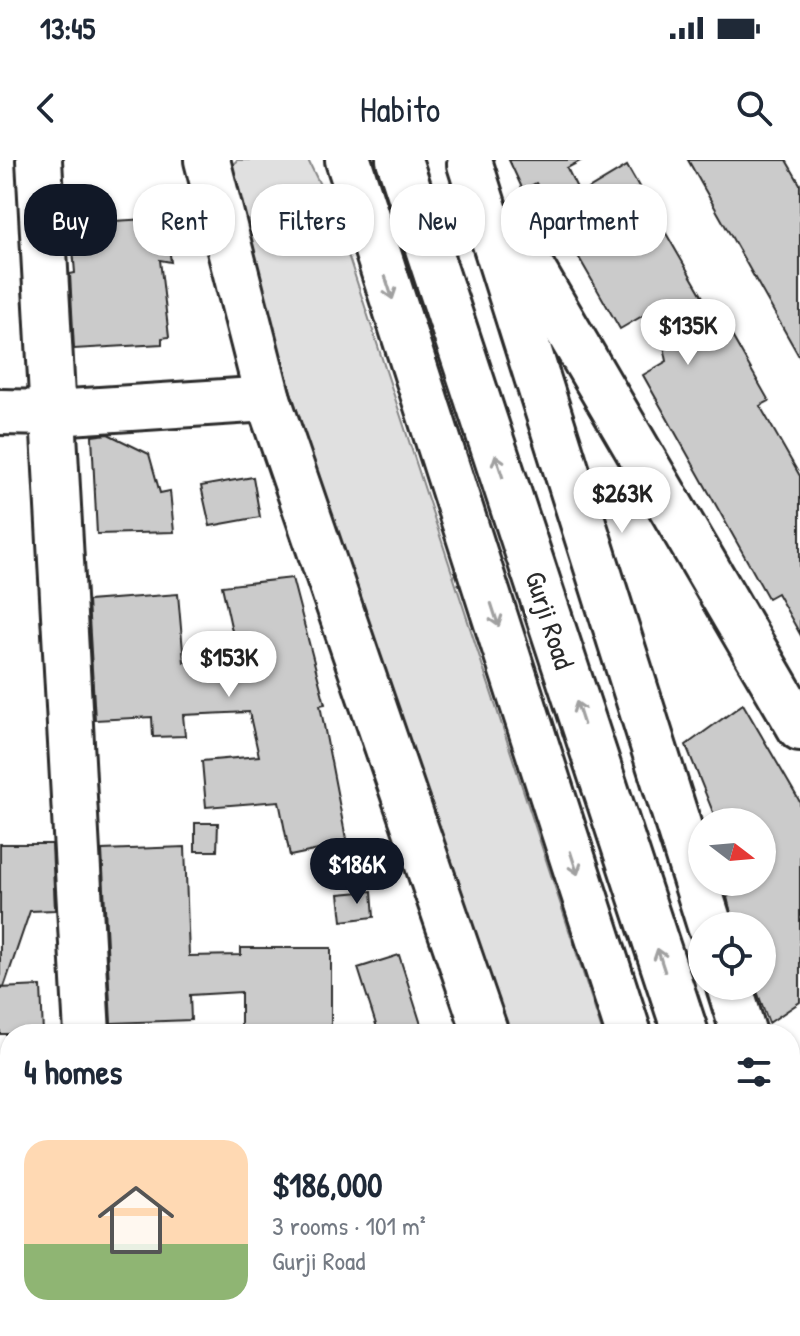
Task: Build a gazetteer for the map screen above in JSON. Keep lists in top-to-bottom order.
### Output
{
  "streets": {
    "main road": ["Gurji Road"]
  },
  "north": "right",
  "page": {
    "status": "13:45",
    "header": "Habito",
    "chip": [
      "Buy",
      "Rent",
      "Filters",
      "New",
      "Apartment"
    ],
    "price": [
      "$135K",
      "$263K",
      "$153K",
      "$186K"
    ],
    "heading": "4 homes",
    "list": [
      {
        "name": "$186,000",
        "note": "3 rooms · 101 m² · Gurji Road"
      }
    ]
  }
}
